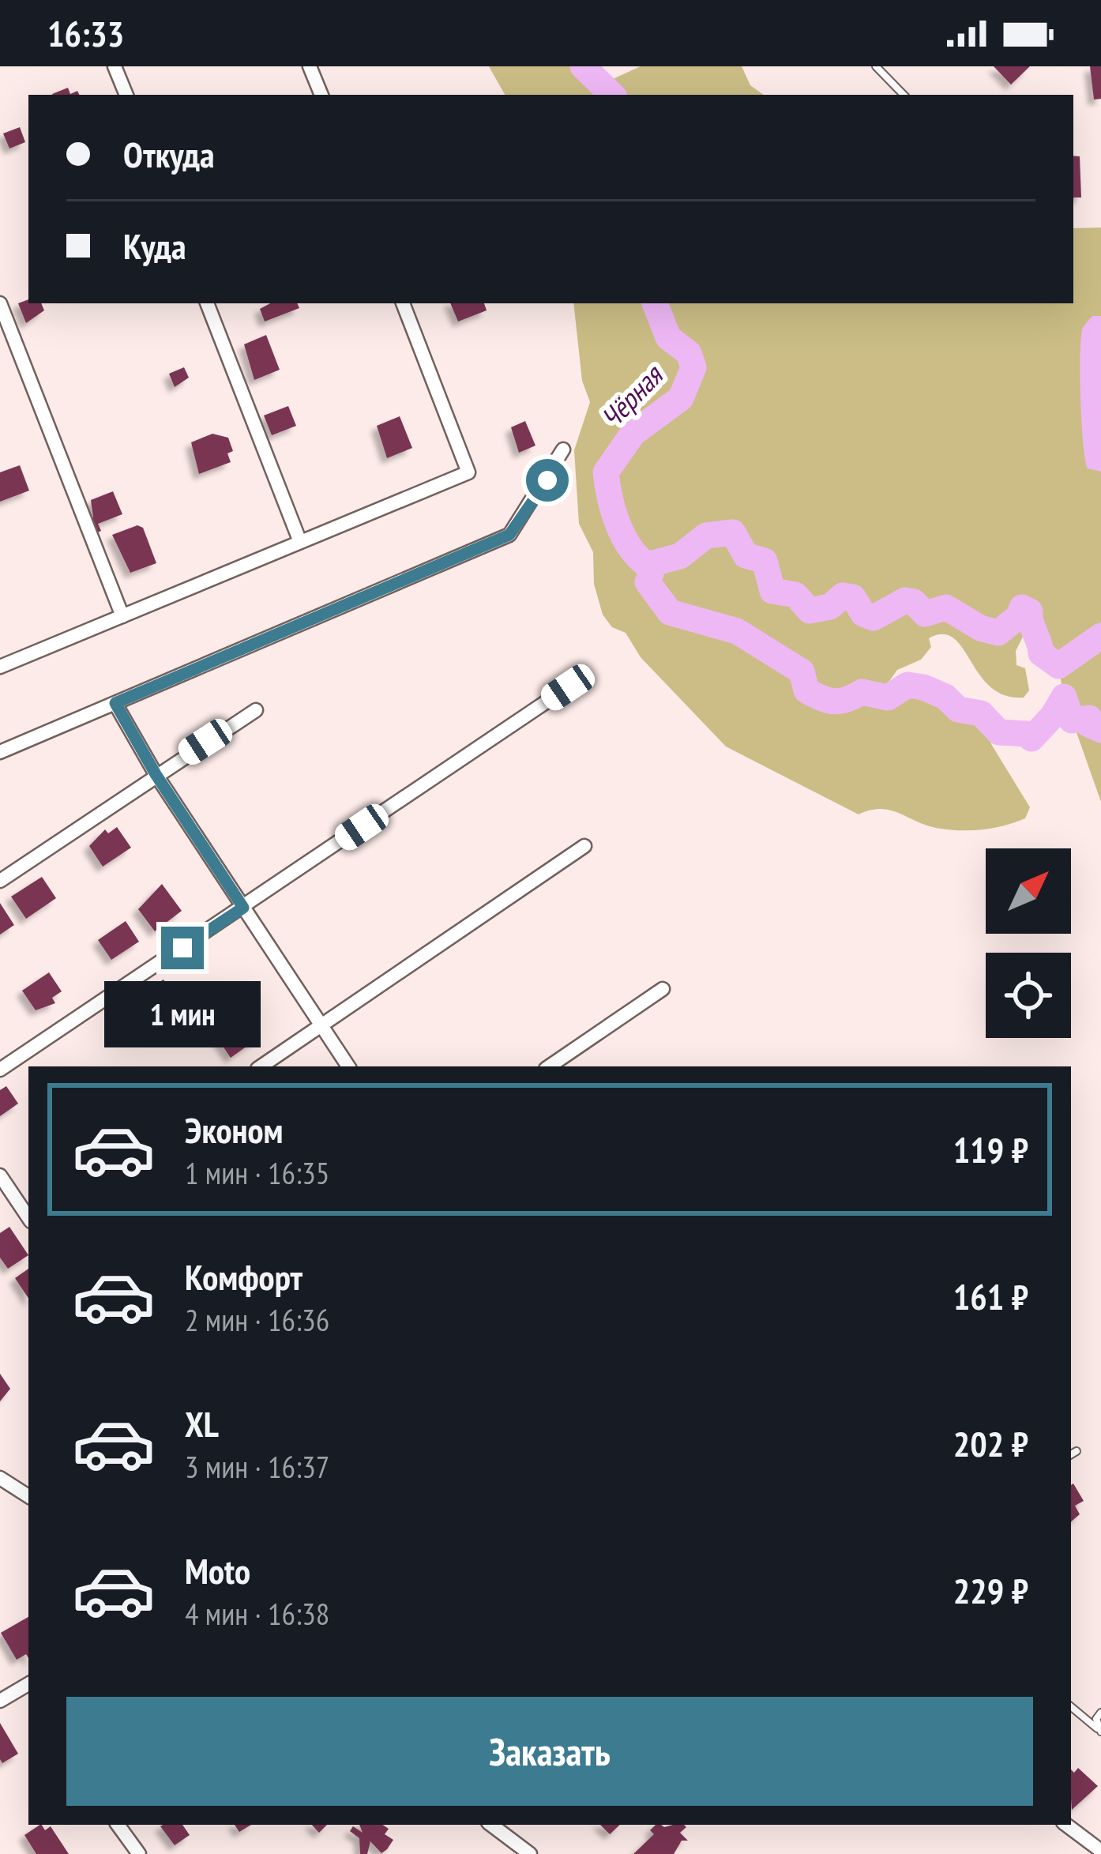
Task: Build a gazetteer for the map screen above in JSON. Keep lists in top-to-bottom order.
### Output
{
  "water": ["Чёрная"],
  "north": "top right",
  "page": {
    "status": "16:33",
    "banner": ["Откуда", "Куда"],
    "bubble": "1 мин",
    "list": [
      {
        "name": "Эконом",
        "note": "1 мин · 16:35",
        "value": "119 ₽"
      },
      {
        "name": "Комфорт",
        "note": "2 мин · 16:36",
        "value": "161 ₽"
      },
      {
        "name": "XL",
        "note": "3 мин · 16:37",
        "value": "202 ₽"
      },
      {
        "name": "Moto",
        "note": "4 мин · 16:38",
        "value": "229 ₽"
      }
    ],
    "buttons": "Заказать"
  }
}
